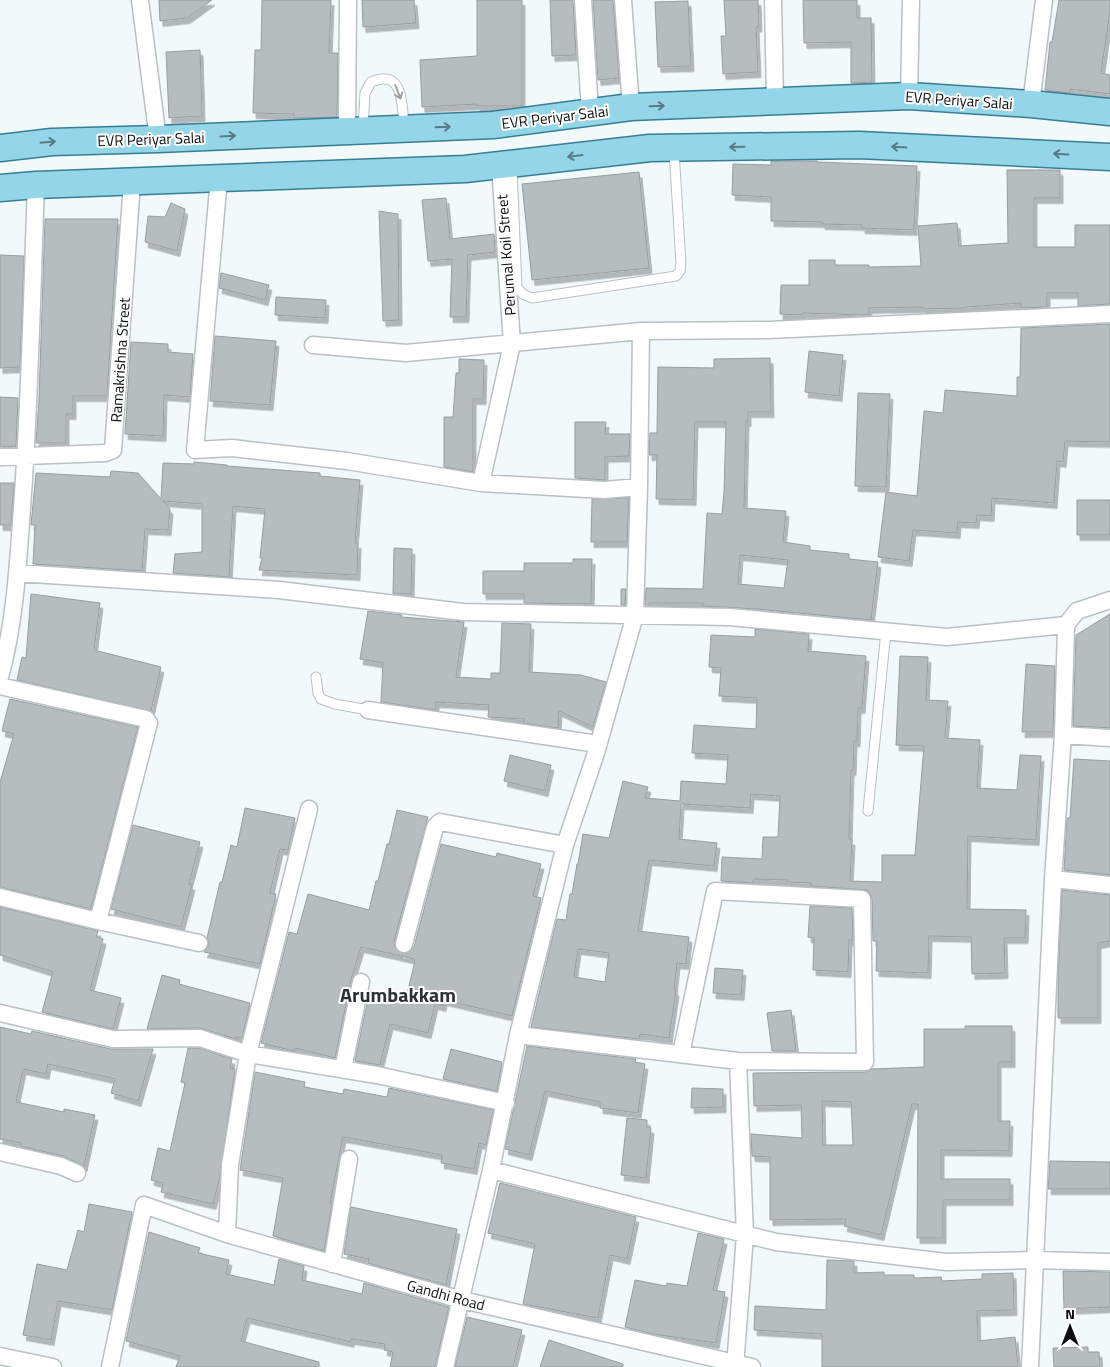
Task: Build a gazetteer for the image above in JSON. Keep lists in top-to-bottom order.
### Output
{
  "streets": {
    "main road": ["EVR Periyar Salai"],
    "street": ["Perumal Koil Street", "Ramakrishna Street", "Gandhi Road"]
  },
  "districts": ["Arumbakkam"],
  "north": "top"
}
